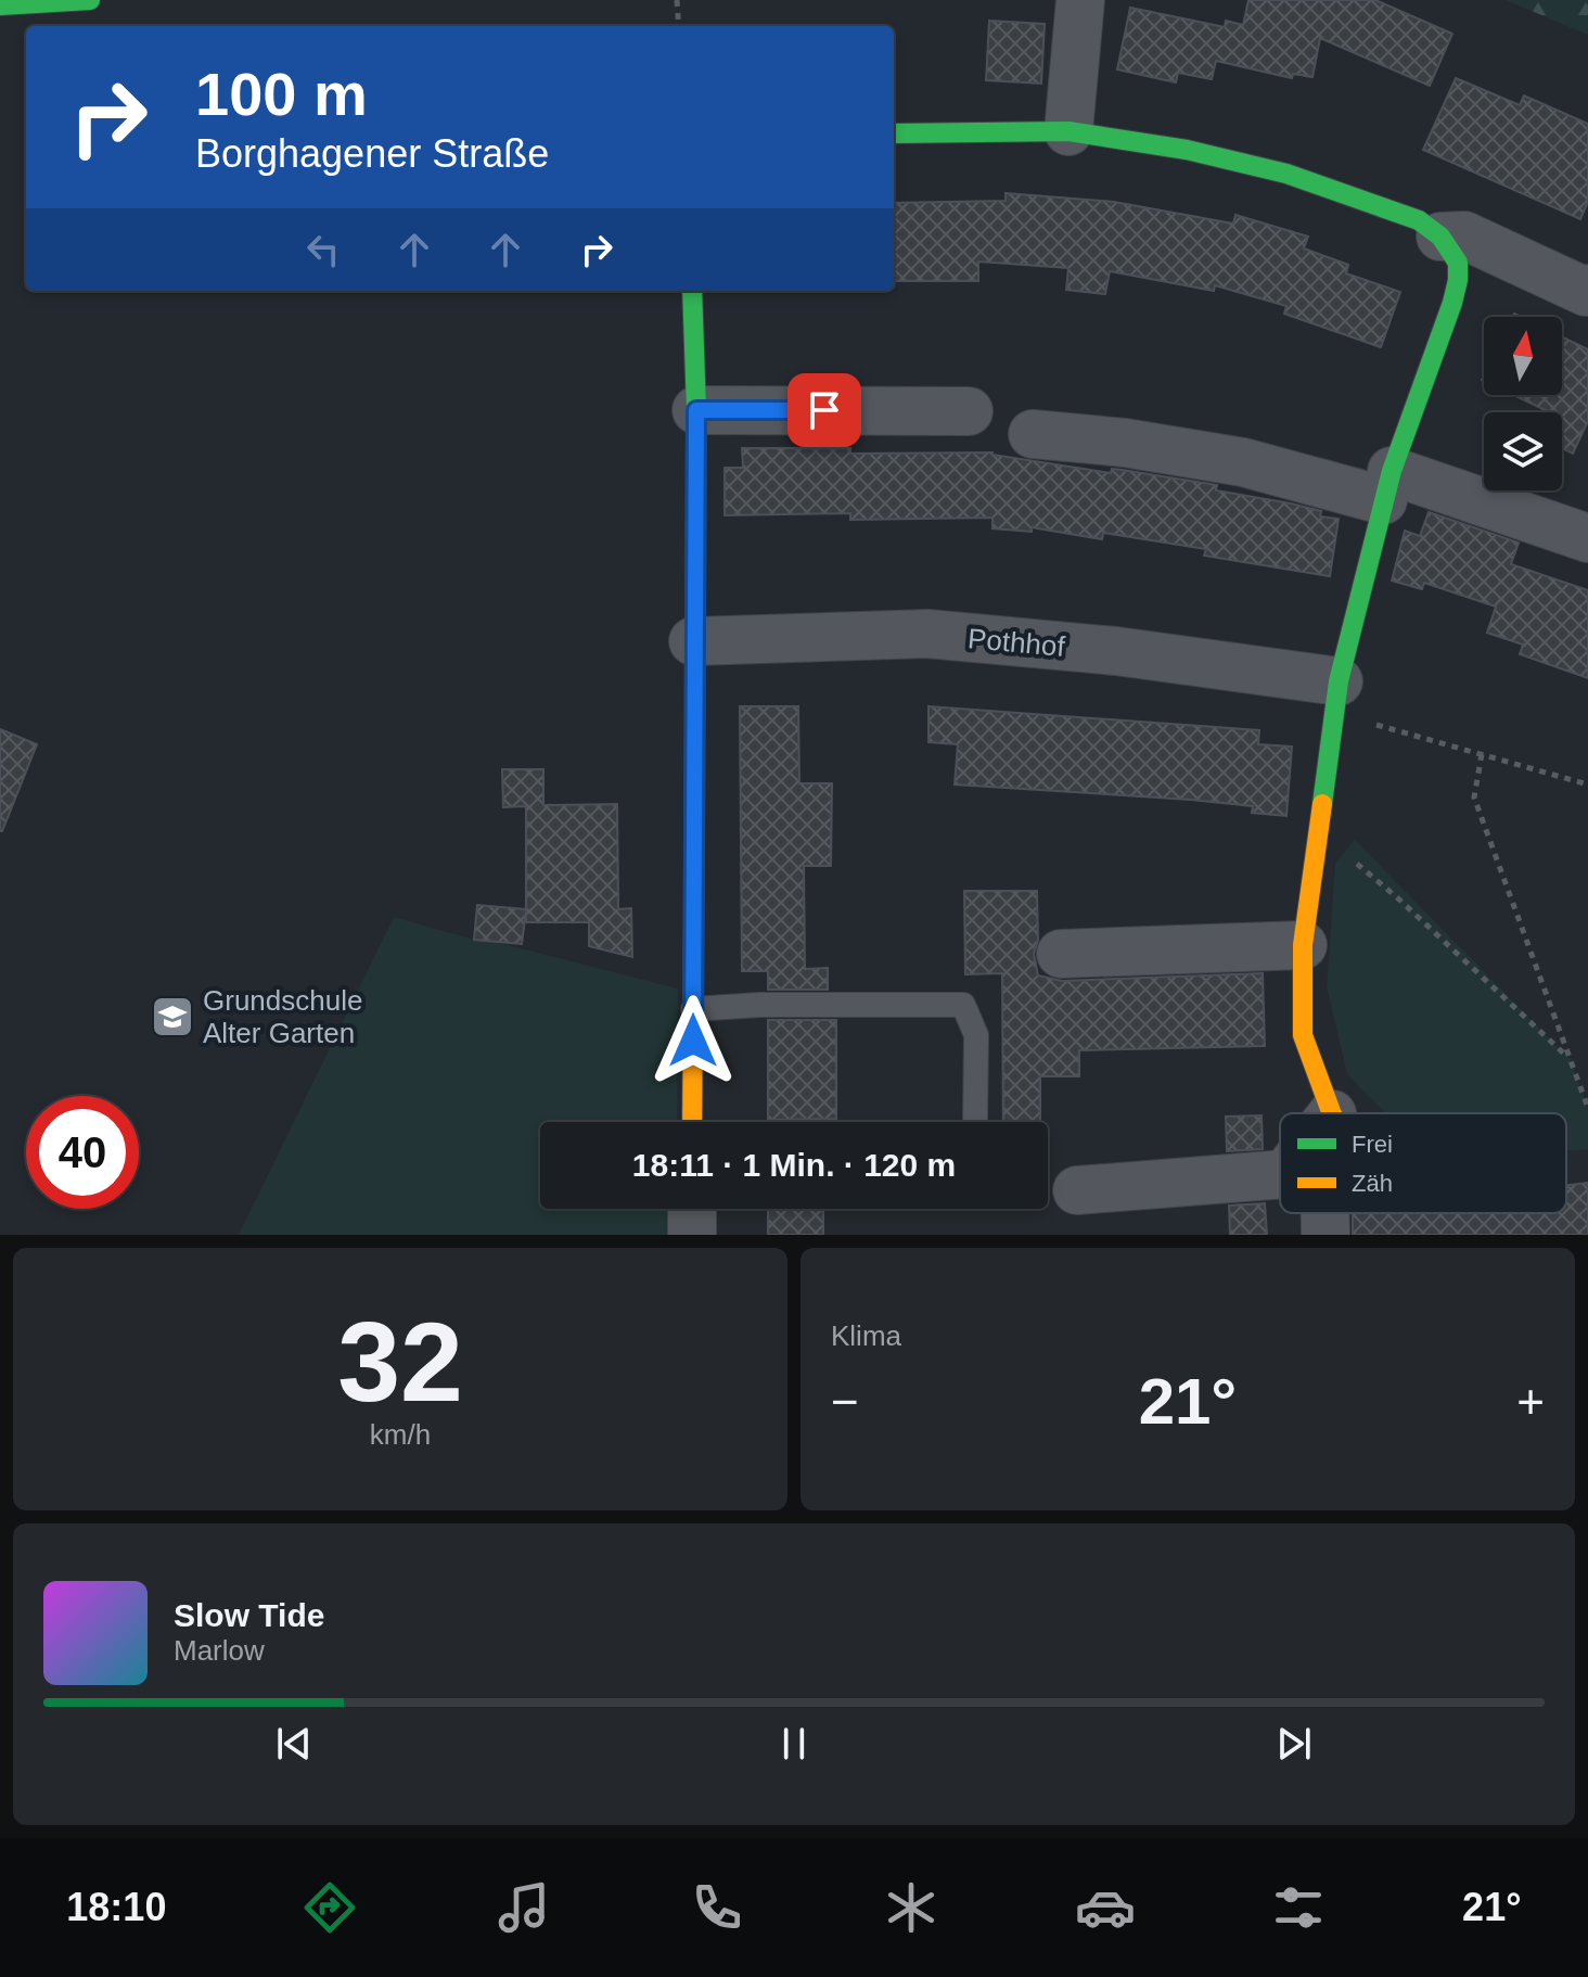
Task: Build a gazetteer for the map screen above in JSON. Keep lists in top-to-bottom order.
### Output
{
  "streets": {
    "street": ["Pothhof"]
  },
  "places": {
    "school or university": ["Grundschule Alter Garten"]
  },
  "legend": ["Frei", "Zäh"],
  "north": "top",
  "page": {
    "turn": ["100 m", "Borghagener Straße"],
    "limit": "40",
    "trip": "18:11 · 1 Min. · 120 m",
    "tile": [
      ["32", "km/h"],
      "Klima"
    ],
    "heat": ["−", "21°", "+"],
    "song": ["Slow Tide", "Marlow"],
    "tabs": ["18:10", "21°"]
  }
}
